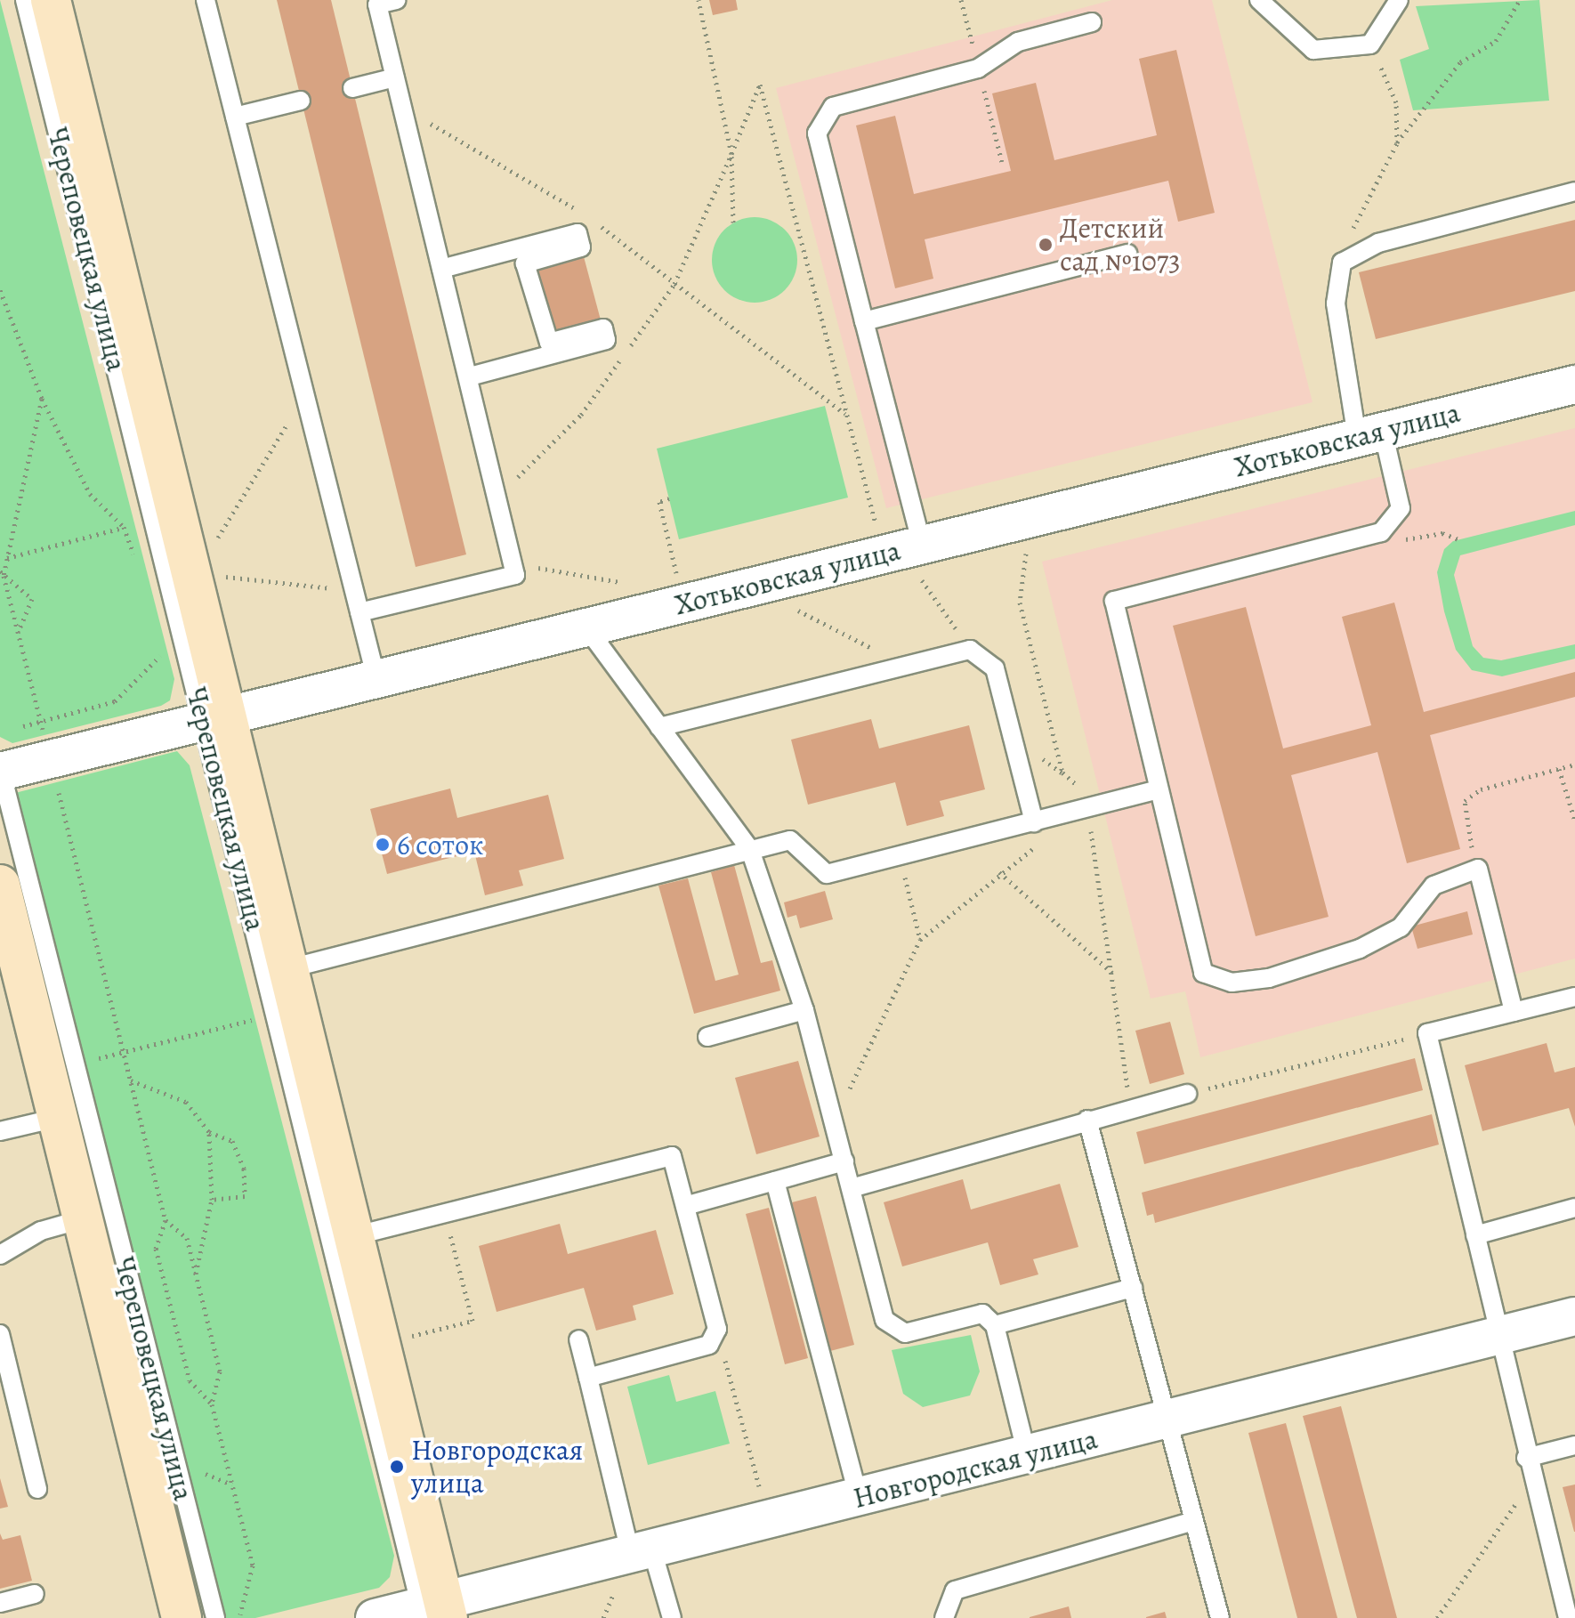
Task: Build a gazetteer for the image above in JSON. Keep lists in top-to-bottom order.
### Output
{
  "streets": {
    "main road": ["Череповецкая улица"],
    "street": ["Хотьковская улица", "Новгородская улица"]
  },
  "crossings": [
    ["Череповецкая улица", "Хотьковская улица"],
    ["Череповецкая улица", "Новгородская улица"]
  ],
  "places": ["Детский сад №1073", "6 соток", "Новгородская улица"]
}
